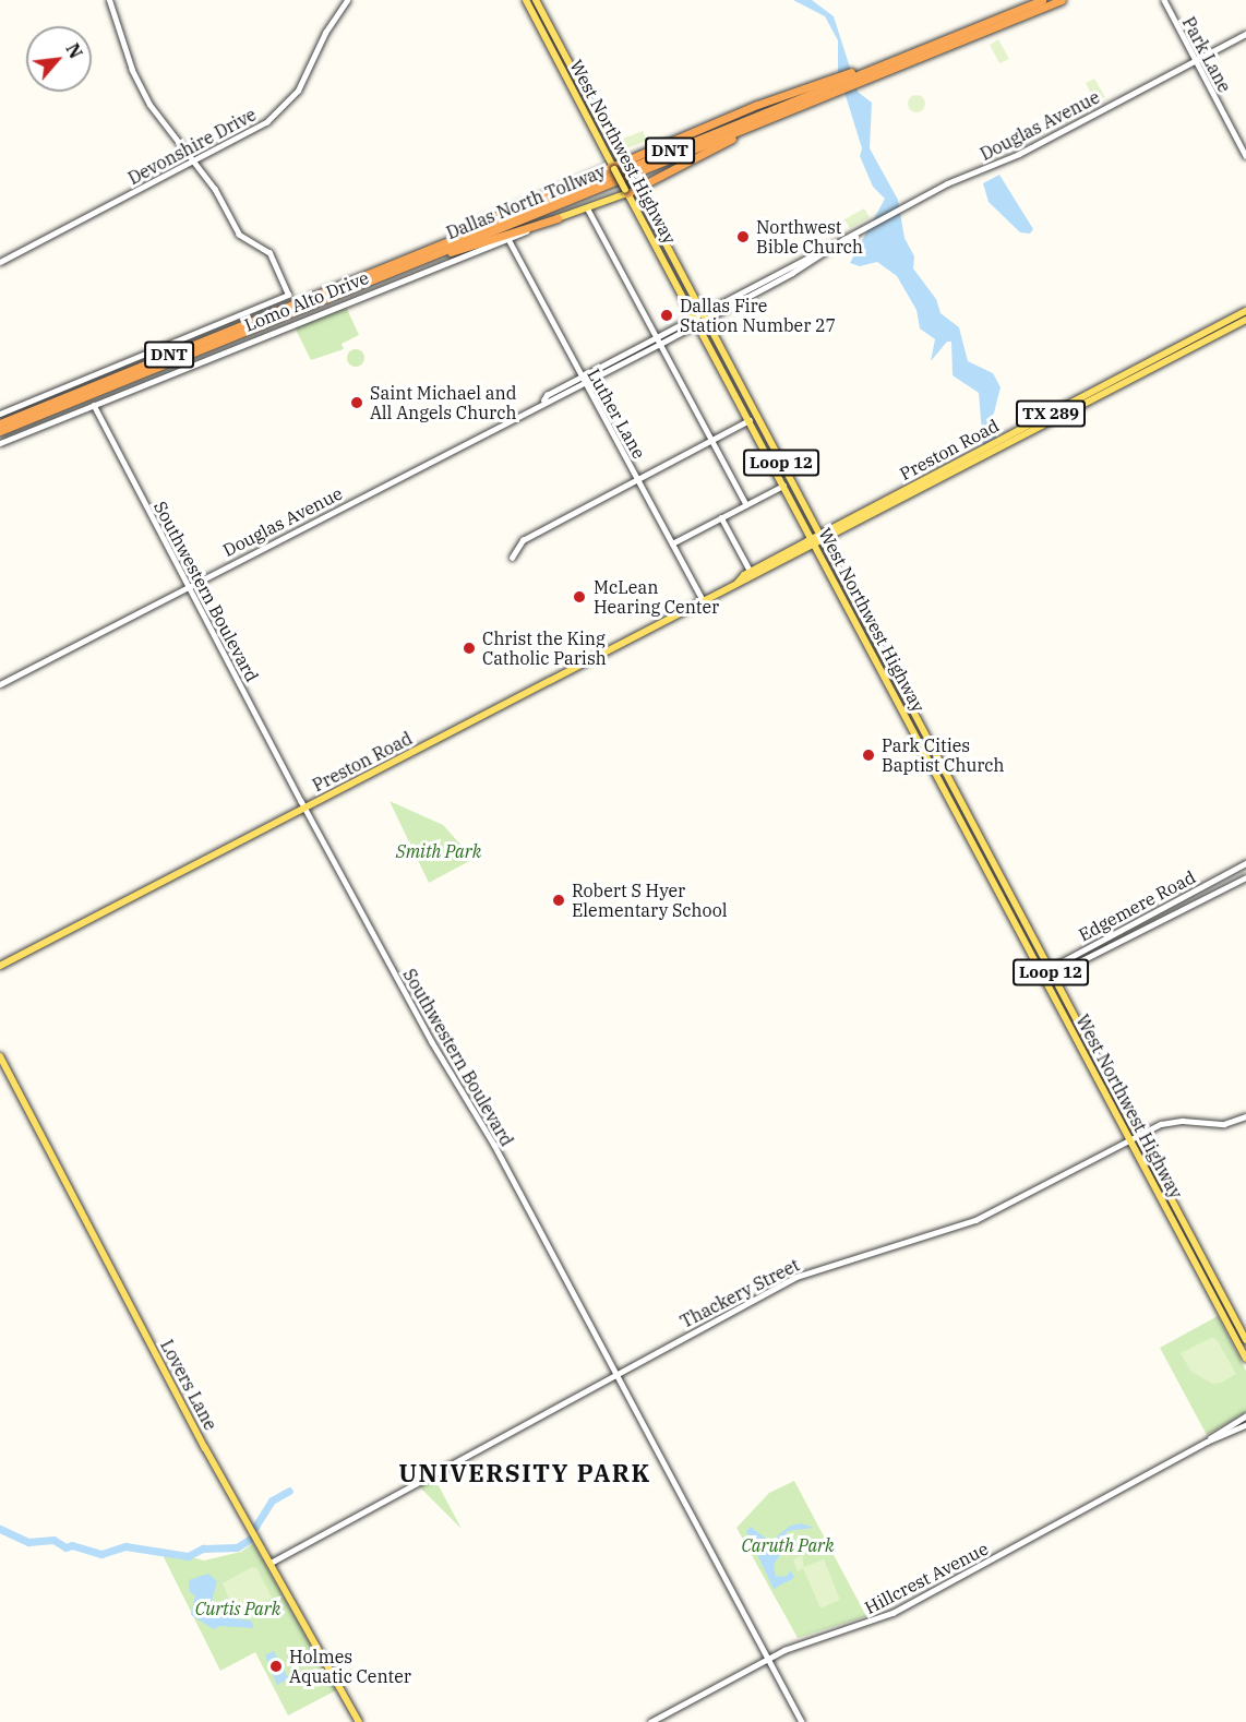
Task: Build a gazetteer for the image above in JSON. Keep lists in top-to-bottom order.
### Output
{
  "streets": {
    "highway": ["DNT", "Dallas North Tollway"],
    "main road": [
      "West Northwest Highway",
      "Lomo Alto Drive",
      "TX 289",
      "Preston Road",
      "Loop 12",
      "Lovers Lane"
    ],
    "street": [
      "Park Lane",
      "Douglas Avenue",
      "Devonshire Drive",
      "Luther Lane",
      "Southwestern Boulevard",
      "Edgemere Road",
      "Thackery Street",
      "Hillcrest Avenue"
    ]
  },
  "crossings": [
    ["Park Lane", "Douglas Avenue"],
    ["Douglas Avenue", "West Northwest Highway"],
    ["Douglas Avenue", "Luther Lane"],
    ["Douglas Avenue", "Southwestern Boulevard"],
    ["West Northwest Highway", "Lomo Alto Drive"],
    ["West Northwest Highway", "Preston Road"],
    ["West Northwest Highway", "Edgemere Road"],
    ["West Northwest Highway", "Thackery Street"],
    ["Lomo Alto Drive", "Luther Lane"],
    ["Lomo Alto Drive", "Southwestern Boulevard"],
    ["Luther Lane", "Preston Road"],
    ["Preston Road", "Southwestern Boulevard"],
    ["Southwestern Boulevard", "Thackery Street"],
    ["Southwestern Boulevard", "Hillcrest Avenue"],
    ["Thackery Street", "Lovers Lane"]
  ],
  "districts": ["UNIVERSITY PARK"],
  "parks": ["Smith Park", "Caruth Park", "Curtis Park"],
  "places": [
    "Northwest Bible Church",
    "Dallas Fire Station Number 27",
    "Saint Michael and All Angels Church",
    "McLean Hearing Center",
    "Christ the King Catholic Parish",
    "Park Cities Baptist Church",
    "Robert S Hyer Elementary School",
    "Holmes Aquatic Center"
  ],
  "north": "top right"
}
